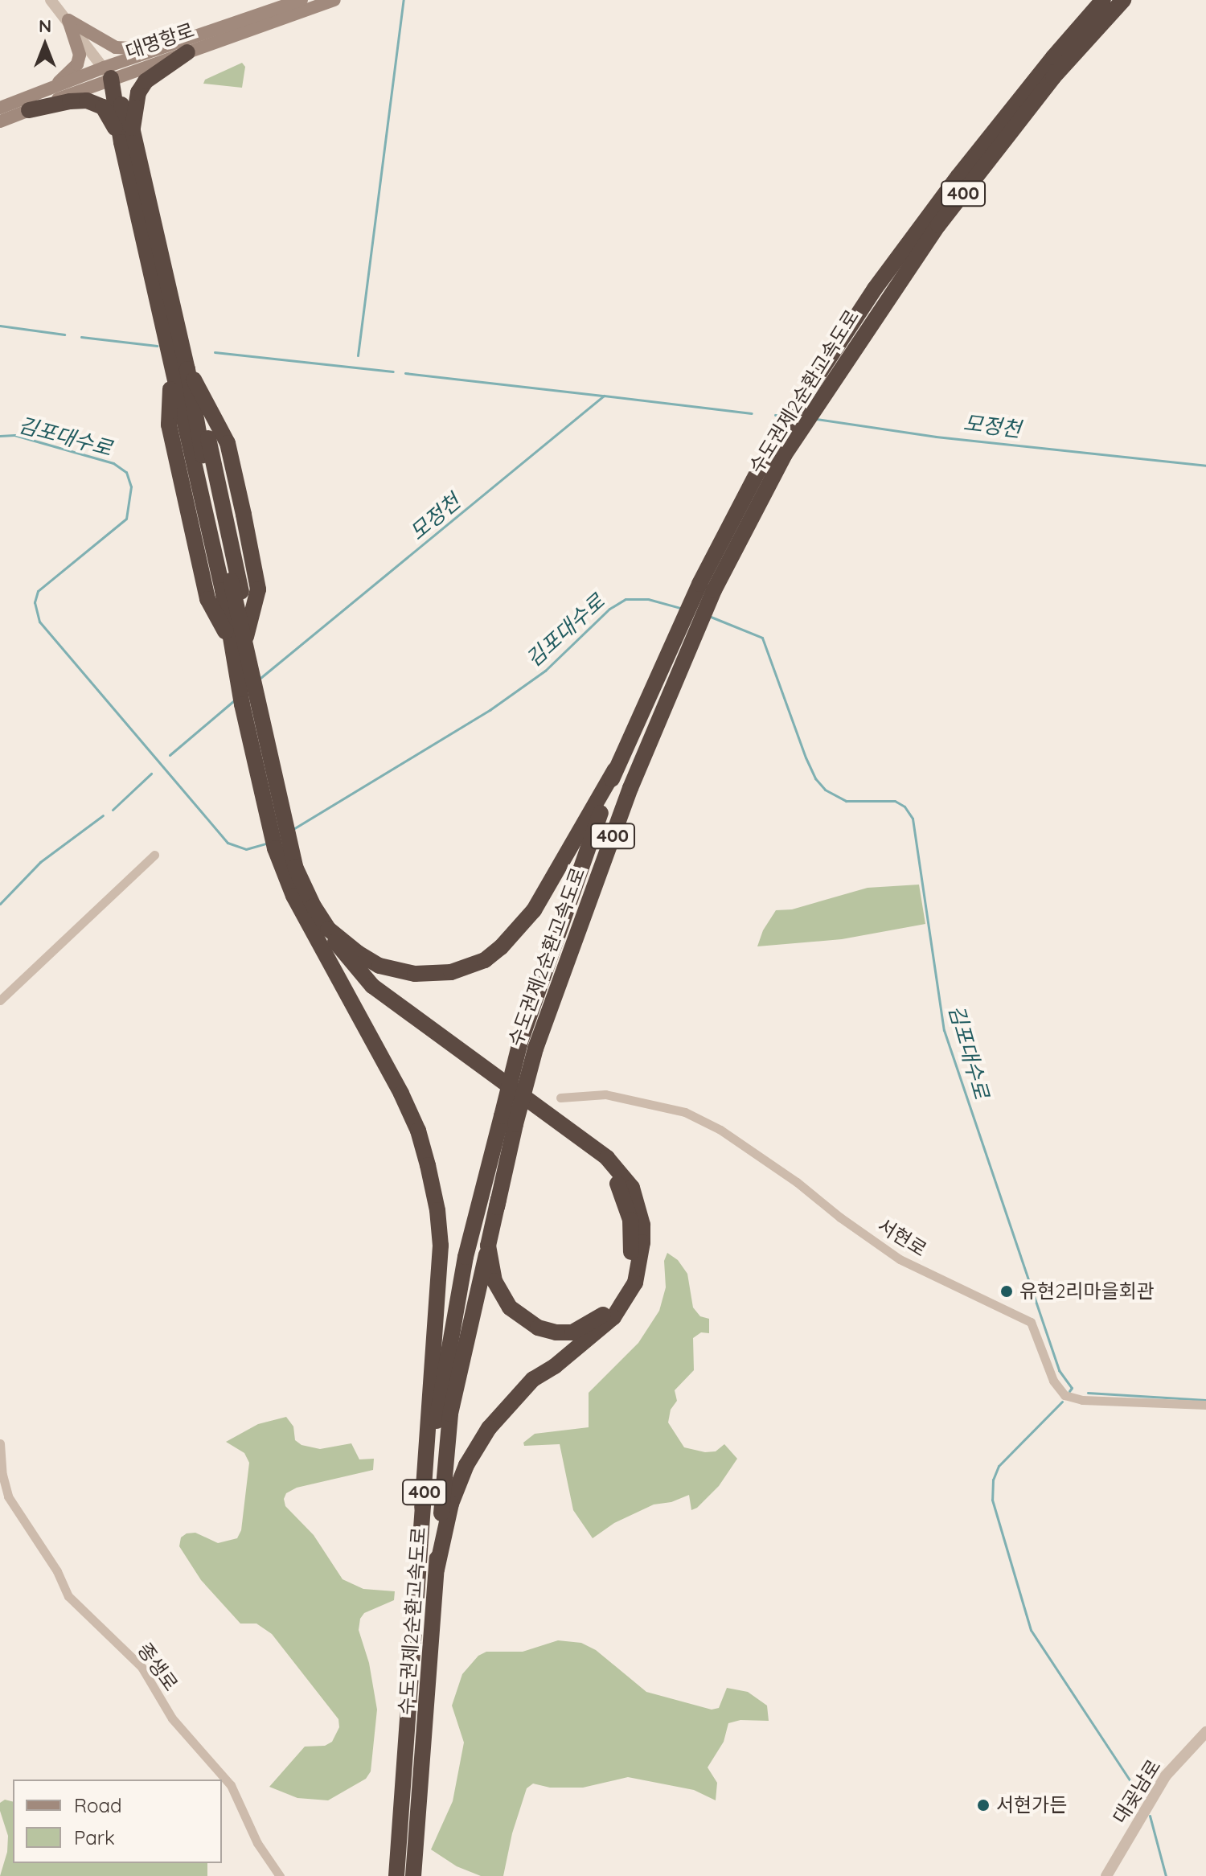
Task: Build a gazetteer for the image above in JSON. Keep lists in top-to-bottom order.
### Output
{
  "streets": {
    "highway": ["400", "수도권제2순환고속도로"],
    "main road": ["대명항로"],
    "street": ["서현로", "종생로", "대곶남로"]
  },
  "water": ["모정천", "김포대수로"],
  "places": ["유현2리마을회관", "서현가든"],
  "legend": ["Road", "Park"],
  "north": "top"
}
